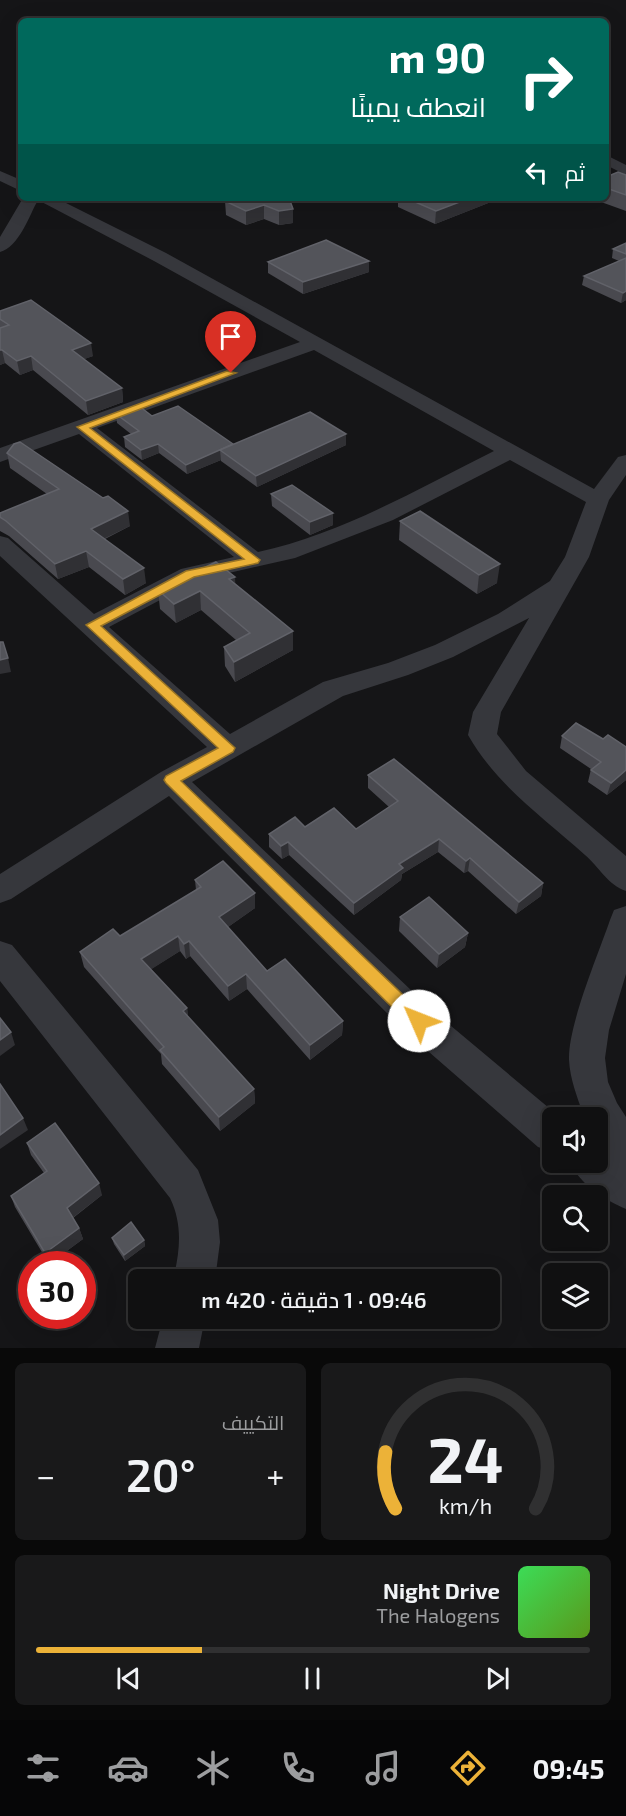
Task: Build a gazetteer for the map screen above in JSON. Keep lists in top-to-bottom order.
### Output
{
  "page": {
    "turn": ["90 m", "انعطف يمينًا"],
    "then": "ثم",
    "limit": "30",
    "trip": "09:46 · 1 دقيقة · 420 m",
    "tile": "التكييف",
    "heat": ["−", "20°", "+"],
    "song": ["Night Drive", "The Halogens"],
    "tabs": "09:45",
    "gauge": ["24", "km/h"]
  }
}
